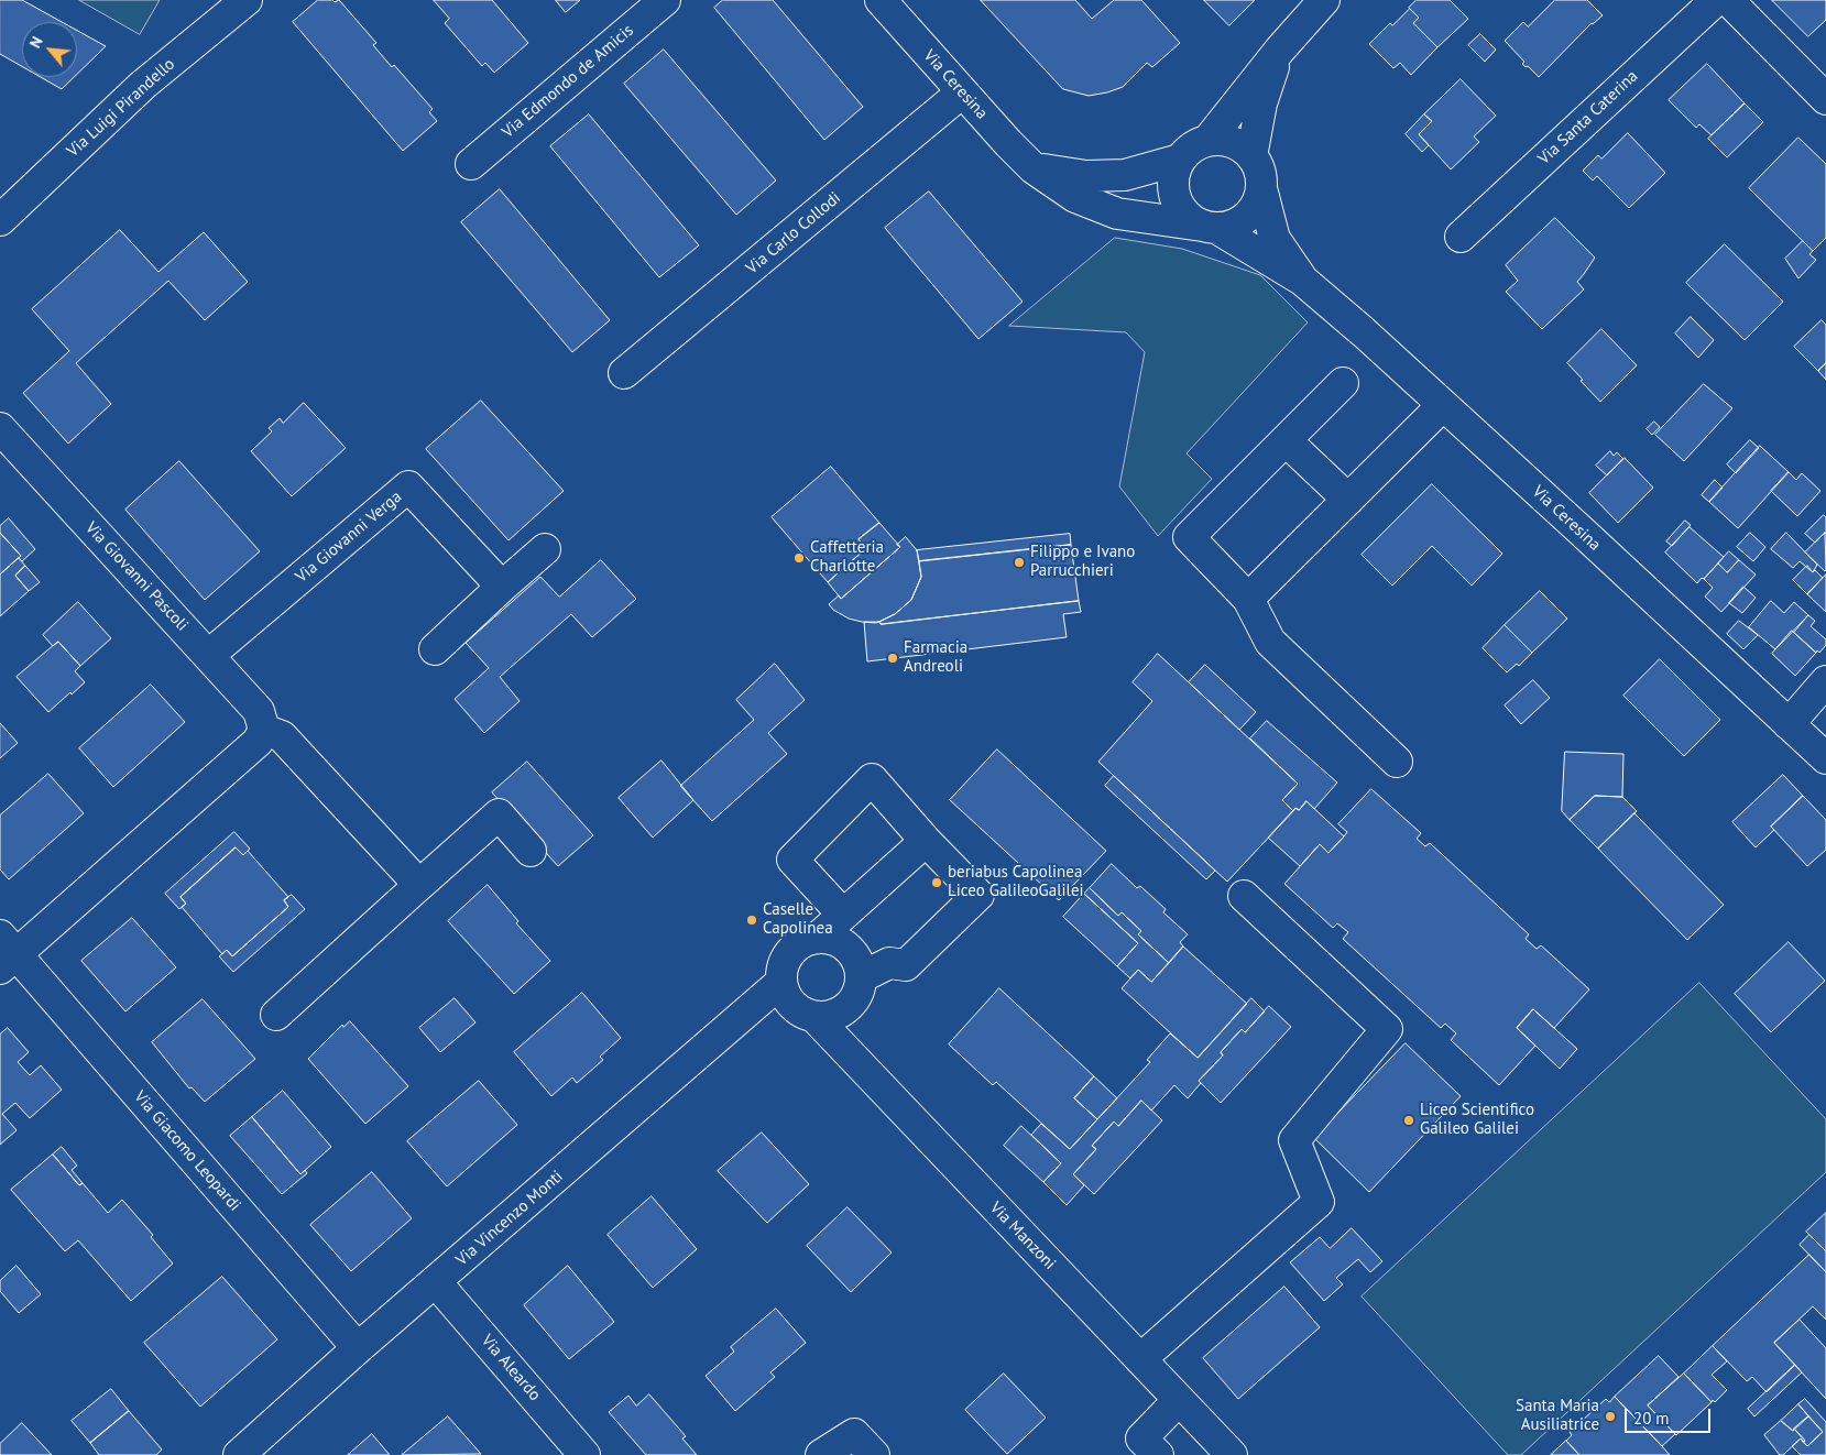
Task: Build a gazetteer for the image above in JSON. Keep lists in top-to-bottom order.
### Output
{
  "streets": {
    "street": [
      "Via Edmondo de Amicis",
      "Via Ceresina",
      "Via Luigi Pirandello",
      "Via Santa Caterina",
      "Via Carlo Collodi",
      "Via Giovanni Verga",
      "Via Giovanni Pascoli",
      "Via Giacomo Leopardi",
      "Via Vincenzo Monti",
      "Via Manzoni",
      "Via Aleardo"
    ]
  },
  "crossings": [
    ["Via Ceresina", "Via Carlo Collodi"],
    ["Via Giovanni Verga", "Via Giovanni Pascoli"],
    ["Via Giacomo Leopardi", "Via Vincenzo Monti"],
    ["Via Vincenzo Monti", "Via Manzoni"],
    ["Via Vincenzo Monti", "Via Aleardo"]
  ],
  "places": [
    "Caffetteria Charlotte",
    "Filippo e Ivano Parrucchieri",
    "Farmacia Andreoli",
    "beriabus Capolinea Liceo GalileoGalilei",
    "Caselle Capolinea",
    "Liceo Scientifico Galileo Galilei",
    "Santa Maria Ausiliatrice"
  ],
  "scale_bar": "20 m",
  "north": "top left"
}
